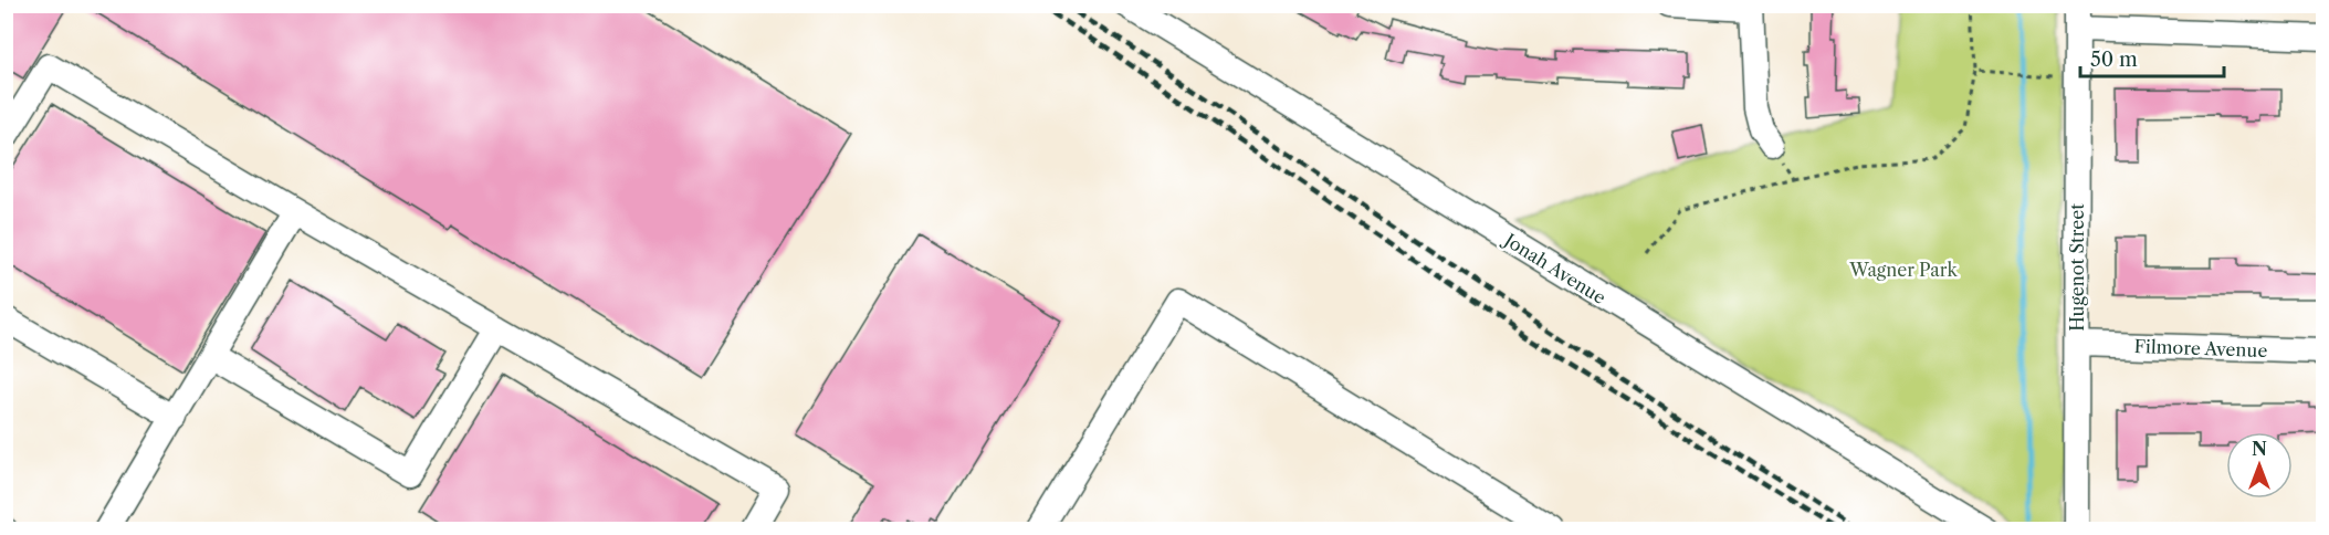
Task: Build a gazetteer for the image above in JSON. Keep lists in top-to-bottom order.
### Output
{
  "streets": {
    "street": ["Hugenot Street", "Jonah Avenue", "Filmore Avenue"]
  },
  "crossings": [
    ["Hugenot Street", "Filmore Avenue"]
  ],
  "parks": ["Wagner Park"],
  "scale_bar": "50 m",
  "north": "top"
}
